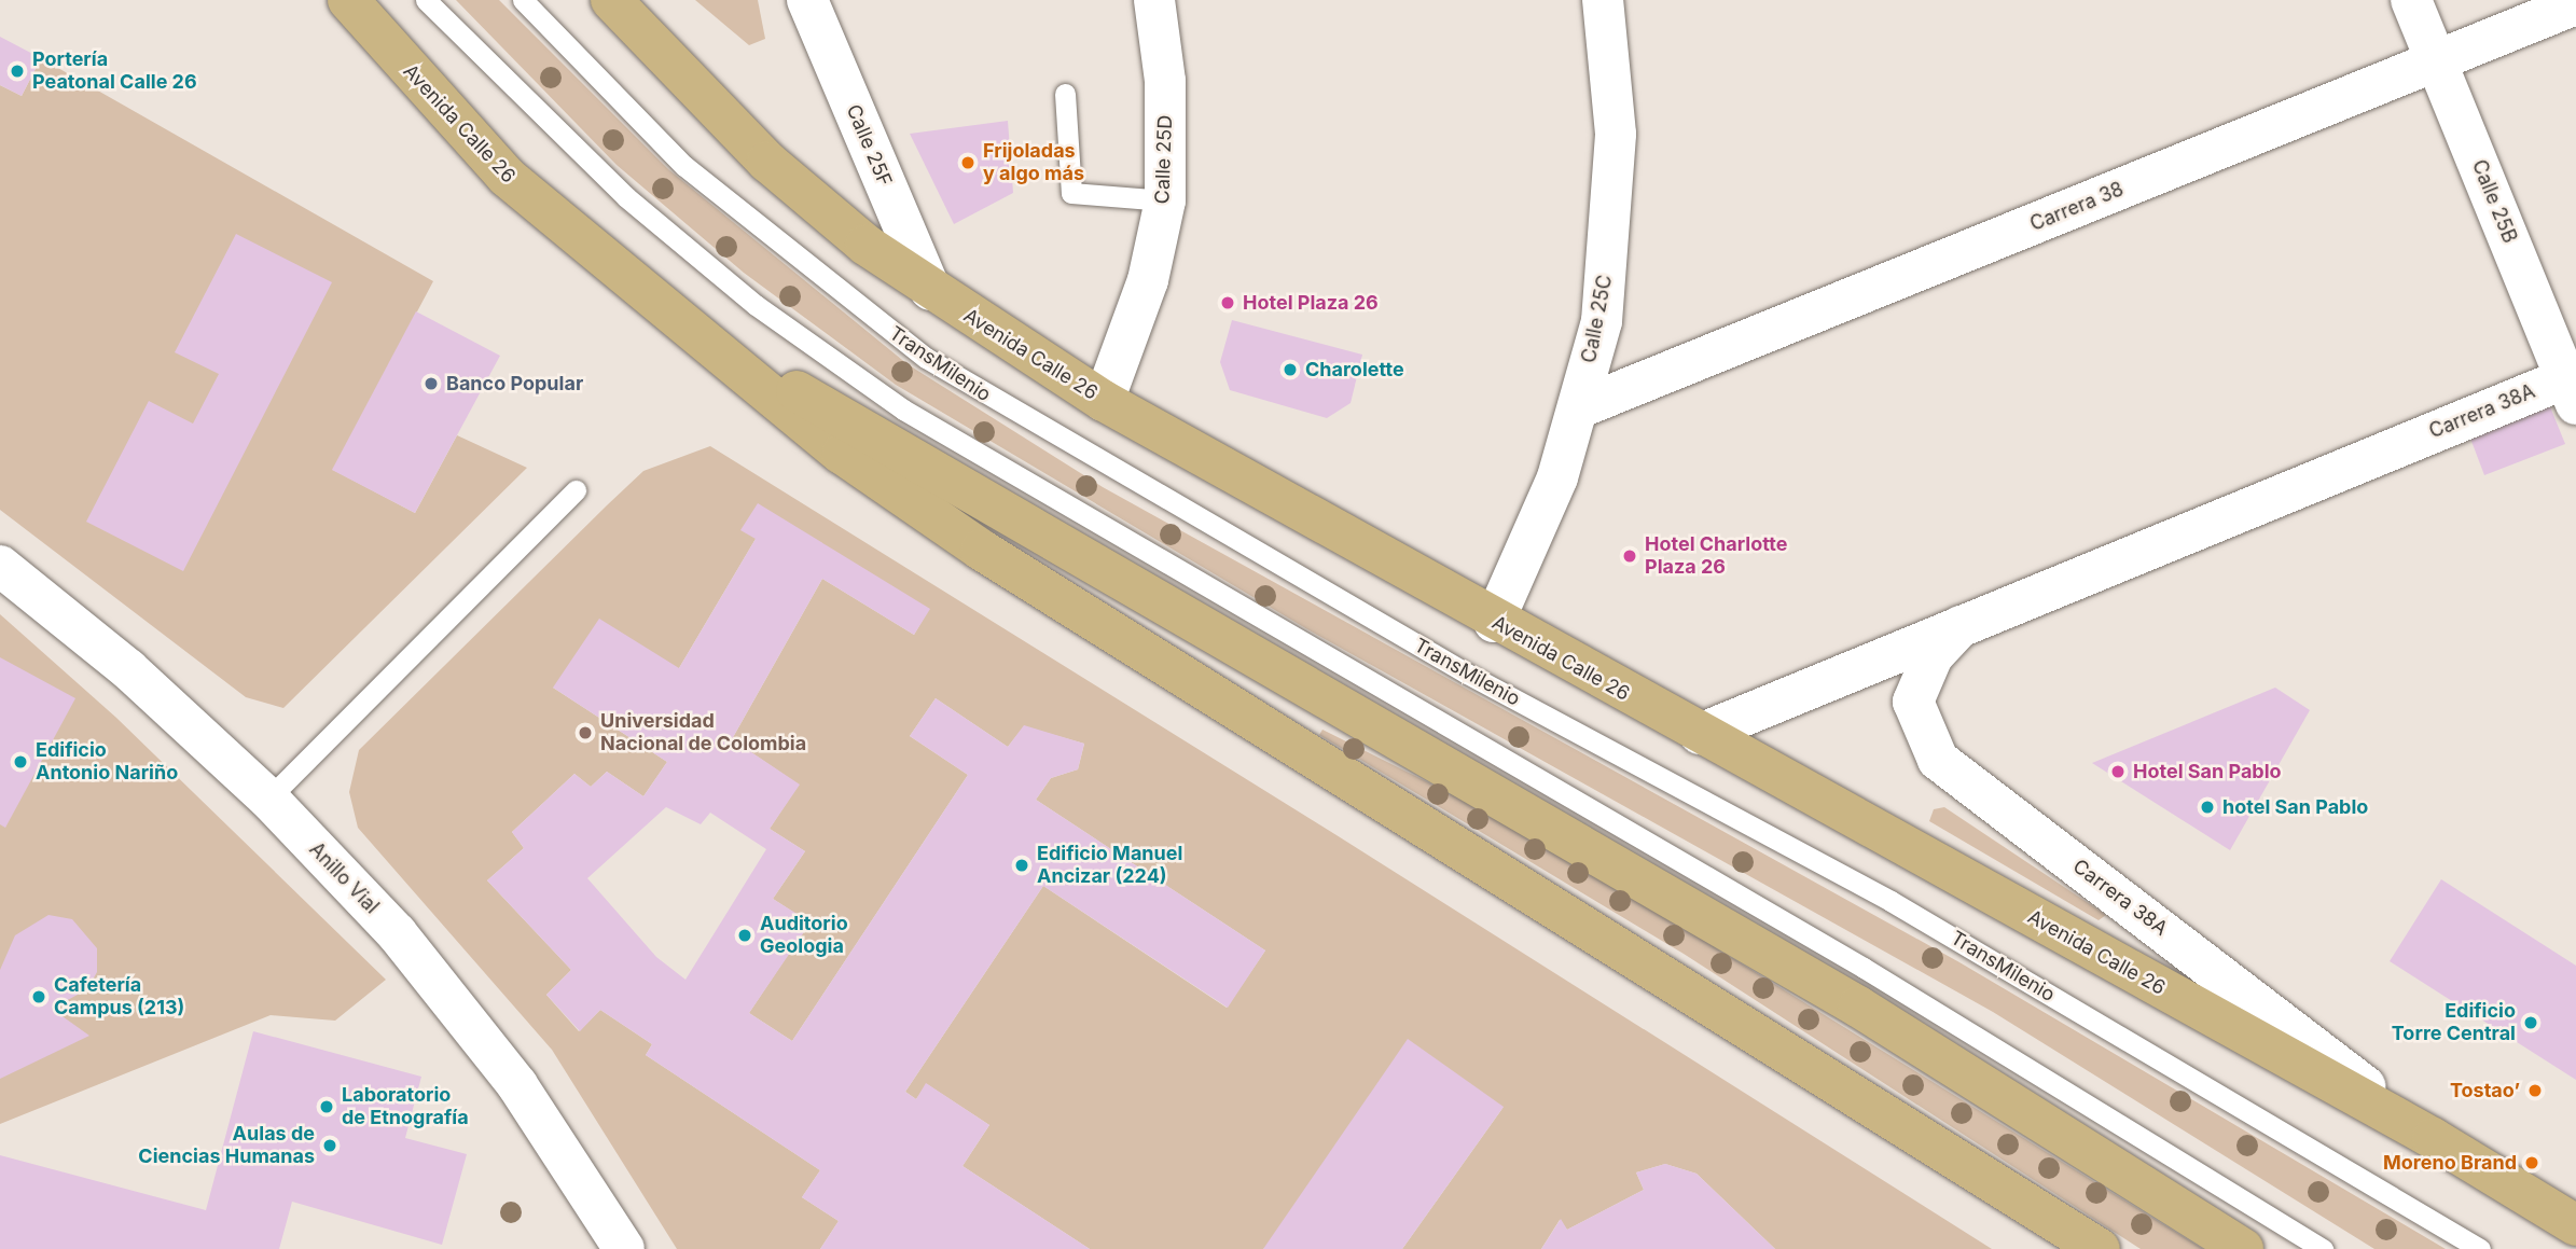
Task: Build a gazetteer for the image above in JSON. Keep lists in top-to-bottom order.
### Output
{
  "streets": {
    "main road": ["Avenida Calle 26"],
    "street": [
      "Calle 25F",
      "Calle 25D",
      "Calle 25B",
      "Carrera 38",
      "Calle 25C",
      "Carrera 38A",
      "Anillo Vial"
    ],
    "lane": ["TransMilenio"]
  },
  "crossings": [
    ["Avenida Calle 26", "Calle 25F"],
    ["Avenida Calle 26", "Calle 25D"],
    ["Avenida Calle 26", "Calle 25C"],
    ["Avenida Calle 26", "Carrera 38A"],
    ["Calle 25B", "Carrera 38"],
    ["Calle 25B", "Carrera 38A"],
    ["Carrera 38", "Calle 25C"]
  ],
  "places": [
    "Portería Peatonal Calle 26",
    "Frijoladas y algo más",
    "Hotel Plaza 26",
    "Charolette",
    "Banco Popular",
    "Hotel Charlotte Plaza 26",
    "Universidad Nacional de Colombia",
    "Edificio Antonio Nariño",
    "Hotel San Pablo",
    "hotel San Pablo",
    "Edificio Manuel Ancizar (224)",
    "Auditorio Geologia",
    "Cafetería Campus (213)",
    "Edificio Torre Central",
    "Tostao’",
    "Laboratorio de Etnografía",
    "Aulas de Ciencias Humanas",
    "Moreno Brand"
  ]
}
